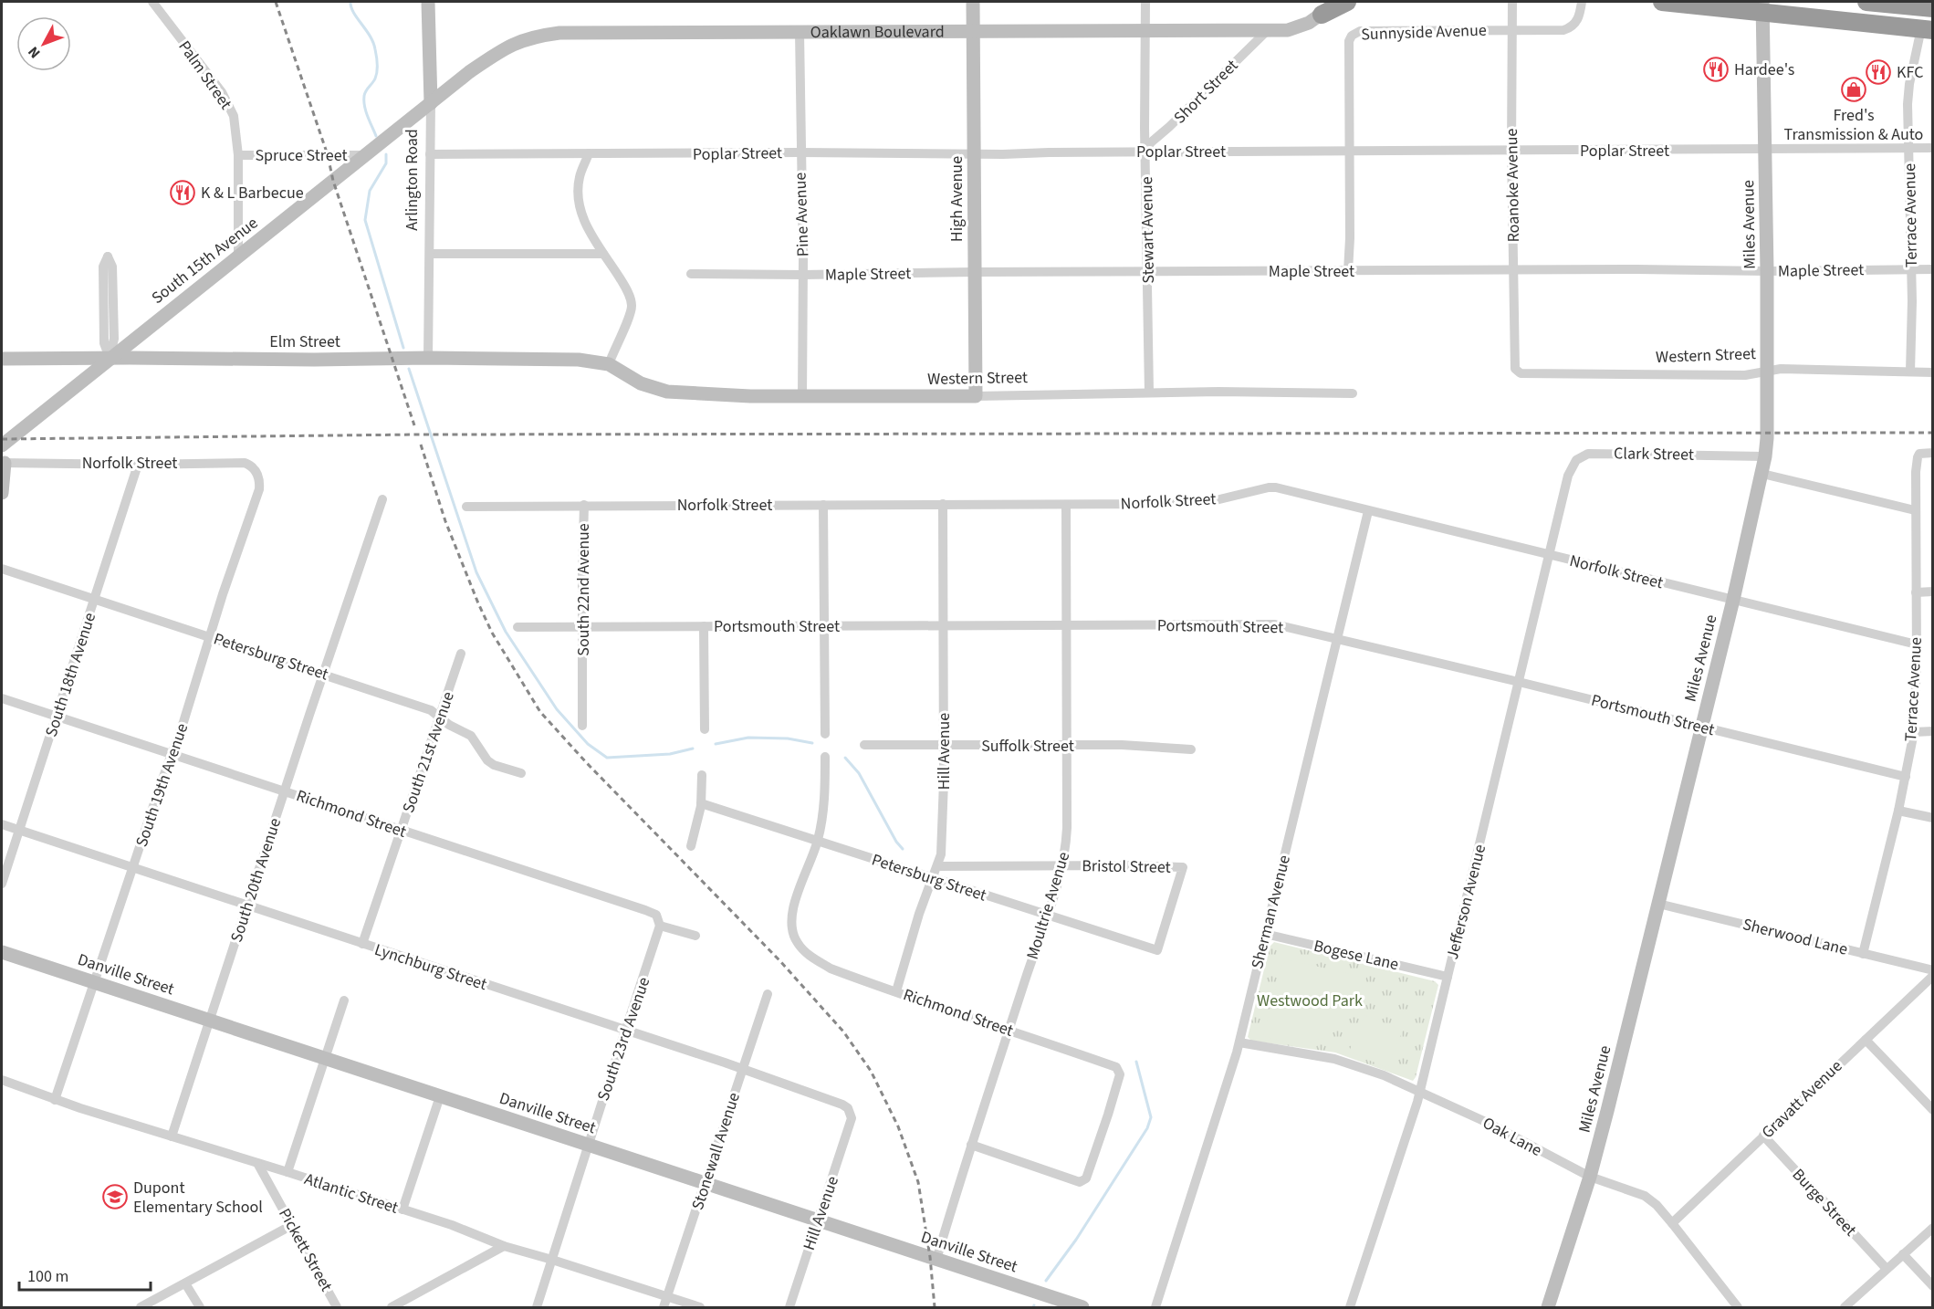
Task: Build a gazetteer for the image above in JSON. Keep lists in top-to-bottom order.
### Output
{
  "streets": {
    "street": [
      "Oaklawn Boulevard",
      "Sunnyside Avenue",
      "Palm Street",
      "Short Street",
      "Poplar Street",
      "Spruce Street",
      "Arlington Road",
      "Roanoke Avenue",
      "High Avenue",
      "Pine Avenue",
      "Terrace Avenue",
      "Miles Avenue",
      "Stewart Avenue",
      "South 15th Avenue",
      "Maple Street",
      "Elm Street",
      "Western Street",
      "Clark Street",
      "Norfolk Street",
      "South 22nd Avenue",
      "Portsmouth Street",
      "Petersburg Street",
      "South 18th Avenue",
      "Suffolk Street",
      "Hill Avenue",
      "South 21st Avenue",
      "South 19th Avenue",
      "Richmond Street",
      "Bristol Street",
      "South 20th Avenue",
      "Jefferson Avenue",
      "Moultrie Avenue",
      "Sherman Avenue",
      "Sherwood Lane",
      "Bogese Lane",
      "Lynchburg Street",
      "Danville Street",
      "South 23rd Avenue",
      "Gravatt Avenue",
      "Oak Lane",
      "Stonewall Avenue",
      "Atlantic Street",
      "Burge Street",
      "Pickett Street"
    ]
  },
  "crossings": [
    ["Oaklawn Boulevard", "Short Street"],
    ["Oaklawn Boulevard", "Arlington Road"],
    ["Oaklawn Boulevard", "High Avenue"],
    ["Oaklawn Boulevard", "Pine Avenue"],
    ["Oaklawn Boulevard", "Stewart Avenue"],
    ["Oaklawn Boulevard", "South 15th Avenue"],
    ["Sunnyside Avenue", "Poplar Street"],
    ["Sunnyside Avenue", "Roanoke Avenue"],
    ["Sunnyside Avenue", "Maple Street"],
    ["Palm Street", "Spruce Street"],
    ["Palm Street", "South 15th Avenue"],
    ["Short Street", "Poplar Street"],
    ["Short Street", "Stewart Avenue"],
    ["Poplar Street", "Arlington Road"],
    ["Poplar Street", "Roanoke Avenue"],
    ["Poplar Street", "High Avenue"],
    ["Poplar Street", "Pine Avenue"],
    ["Poplar Street", "Terrace Avenue"],
    ["Poplar Street", "Miles Avenue"],
    ["Poplar Street", "Stewart Avenue"],
    ["Spruce Street", "South 15th Avenue"],
    ["Arlington Road", "South 15th Avenue"],
    ["Arlington Road", "Elm Street"],
    ["Roanoke Avenue", "Maple Street"],
    ["Roanoke Avenue", "Western Street"],
    ["High Avenue", "Maple Street"],
    ["High Avenue", "Western Street"],
    ["Pine Avenue", "Maple Street"],
    ["Pine Avenue", "Western Street"],
    ["Terrace Avenue", "Maple Street"],
    ["Terrace Avenue", "Western Street"],
    ["Terrace Avenue", "Norfolk Street"],
    ["Terrace Avenue", "Portsmouth Street"],
    ["Terrace Avenue", "Sherwood Lane"],
    ["Miles Avenue", "Maple Street"],
    ["Miles Avenue", "Western Street"],
    ["Miles Avenue", "Clark Street"],
    ["Miles Avenue", "Norfolk Street"],
    ["Miles Avenue", "Portsmouth Street"],
    ["Miles Avenue", "Sherwood Lane"],
    ["Miles Avenue", "Oak Lane"],
    ["Stewart Avenue", "Maple Street"],
    ["Stewart Avenue", "Western Street"],
    ["South 15th Avenue", "Elm Street"],
    ["Elm Street", "Western Street"],
    ["Clark Street", "Jefferson Avenue"],
    ["Norfolk Street", "South 22nd Avenue"],
    ["Norfolk Street", "South 18th Avenue"],
    ["Norfolk Street", "Hill Avenue"],
    ["Norfolk Street", "South 19th Avenue"],
    ["Norfolk Street", "Jefferson Avenue"],
    ["Norfolk Street", "Moultrie Avenue"],
    ["Norfolk Street", "Sherman Avenue"],
    ["South 22nd Avenue", "Portsmouth Street"],
    ["Portsmouth Street", "Hill Avenue"],
    ["Portsmouth Street", "Jefferson Avenue"],
    ["Portsmouth Street", "Moultrie Avenue"],
    ["Portsmouth Street", "Sherman Avenue"],
    ["Petersburg Street", "South 18th Avenue"],
    ["Petersburg Street", "Hill Avenue"],
    ["Petersburg Street", "South 21st Avenue"],
    ["Petersburg Street", "South 19th Avenue"],
    ["Petersburg Street", "Richmond Street"],
    ["Petersburg Street", "Bristol Street"],
    ["Petersburg Street", "South 20th Avenue"],
    ["Petersburg Street", "Moultrie Avenue"],
    ["South 18th Avenue", "Richmond Street"],
    ["South 18th Avenue", "Lynchburg Street"],
    ["Suffolk Street", "Hill Avenue"],
    ["Suffolk Street", "Moultrie Avenue"],
    ["Hill Avenue", "Richmond Street"],
    ["Hill Avenue", "Bristol Street"],
    ["Hill Avenue", "Lynchburg Street"],
    ["Hill Avenue", "Danville Street"],
    ["South 21st Avenue", "Richmond Street"],
    ["South 21st Avenue", "Lynchburg Street"],
    ["South 19th Avenue", "Richmond Street"],
    ["South 19th Avenue", "Lynchburg Street"],
    ["South 19th Avenue", "Danville Street"],
    ["South 19th Avenue", "Atlantic Street"],
    ["Richmond Street", "South 20th Avenue"],
    ["Richmond Street", "Moultrie Avenue"],
    ["Richmond Street", "South 23rd Avenue"],
    ["Bristol Street", "Moultrie Avenue"],
    ["South 20th Avenue", "Lynchburg Street"],
    ["South 20th Avenue", "Danville Street"],
    ["South 20th Avenue", "Atlantic Street"],
    ["Jefferson Avenue", "Bogese Lane"],
    ["Jefferson Avenue", "Oak Lane"],
    ["Moultrie Avenue", "Danville Street"],
    ["Sherman Avenue", "Bogese Lane"],
    ["Sherman Avenue", "Oak Lane"],
    ["Lynchburg Street", "South 23rd Avenue"],
    ["Lynchburg Street", "Stonewall Avenue"],
    ["Danville Street", "South 23rd Avenue"],
    ["Danville Street", "Stonewall Avenue"],
    ["South 23rd Avenue", "Atlantic Street"],
    ["Gravatt Avenue", "Oak Lane"],
    ["Gravatt Avenue", "Burge Street"],
    ["Stonewall Avenue", "Atlantic Street"],
    ["Atlantic Street", "Pickett Street"]
  ],
  "parks": ["Westwood Park"],
  "places": {
    "restaurant": ["Hardee's", "KFC", "K & L Barbecue"],
    "shop": ["Fred's Transmission & Auto"],
    "school or university": ["Dupont Elementary School"]
  },
  "scale_bar": "100 m",
  "north": "bottom left"
}
